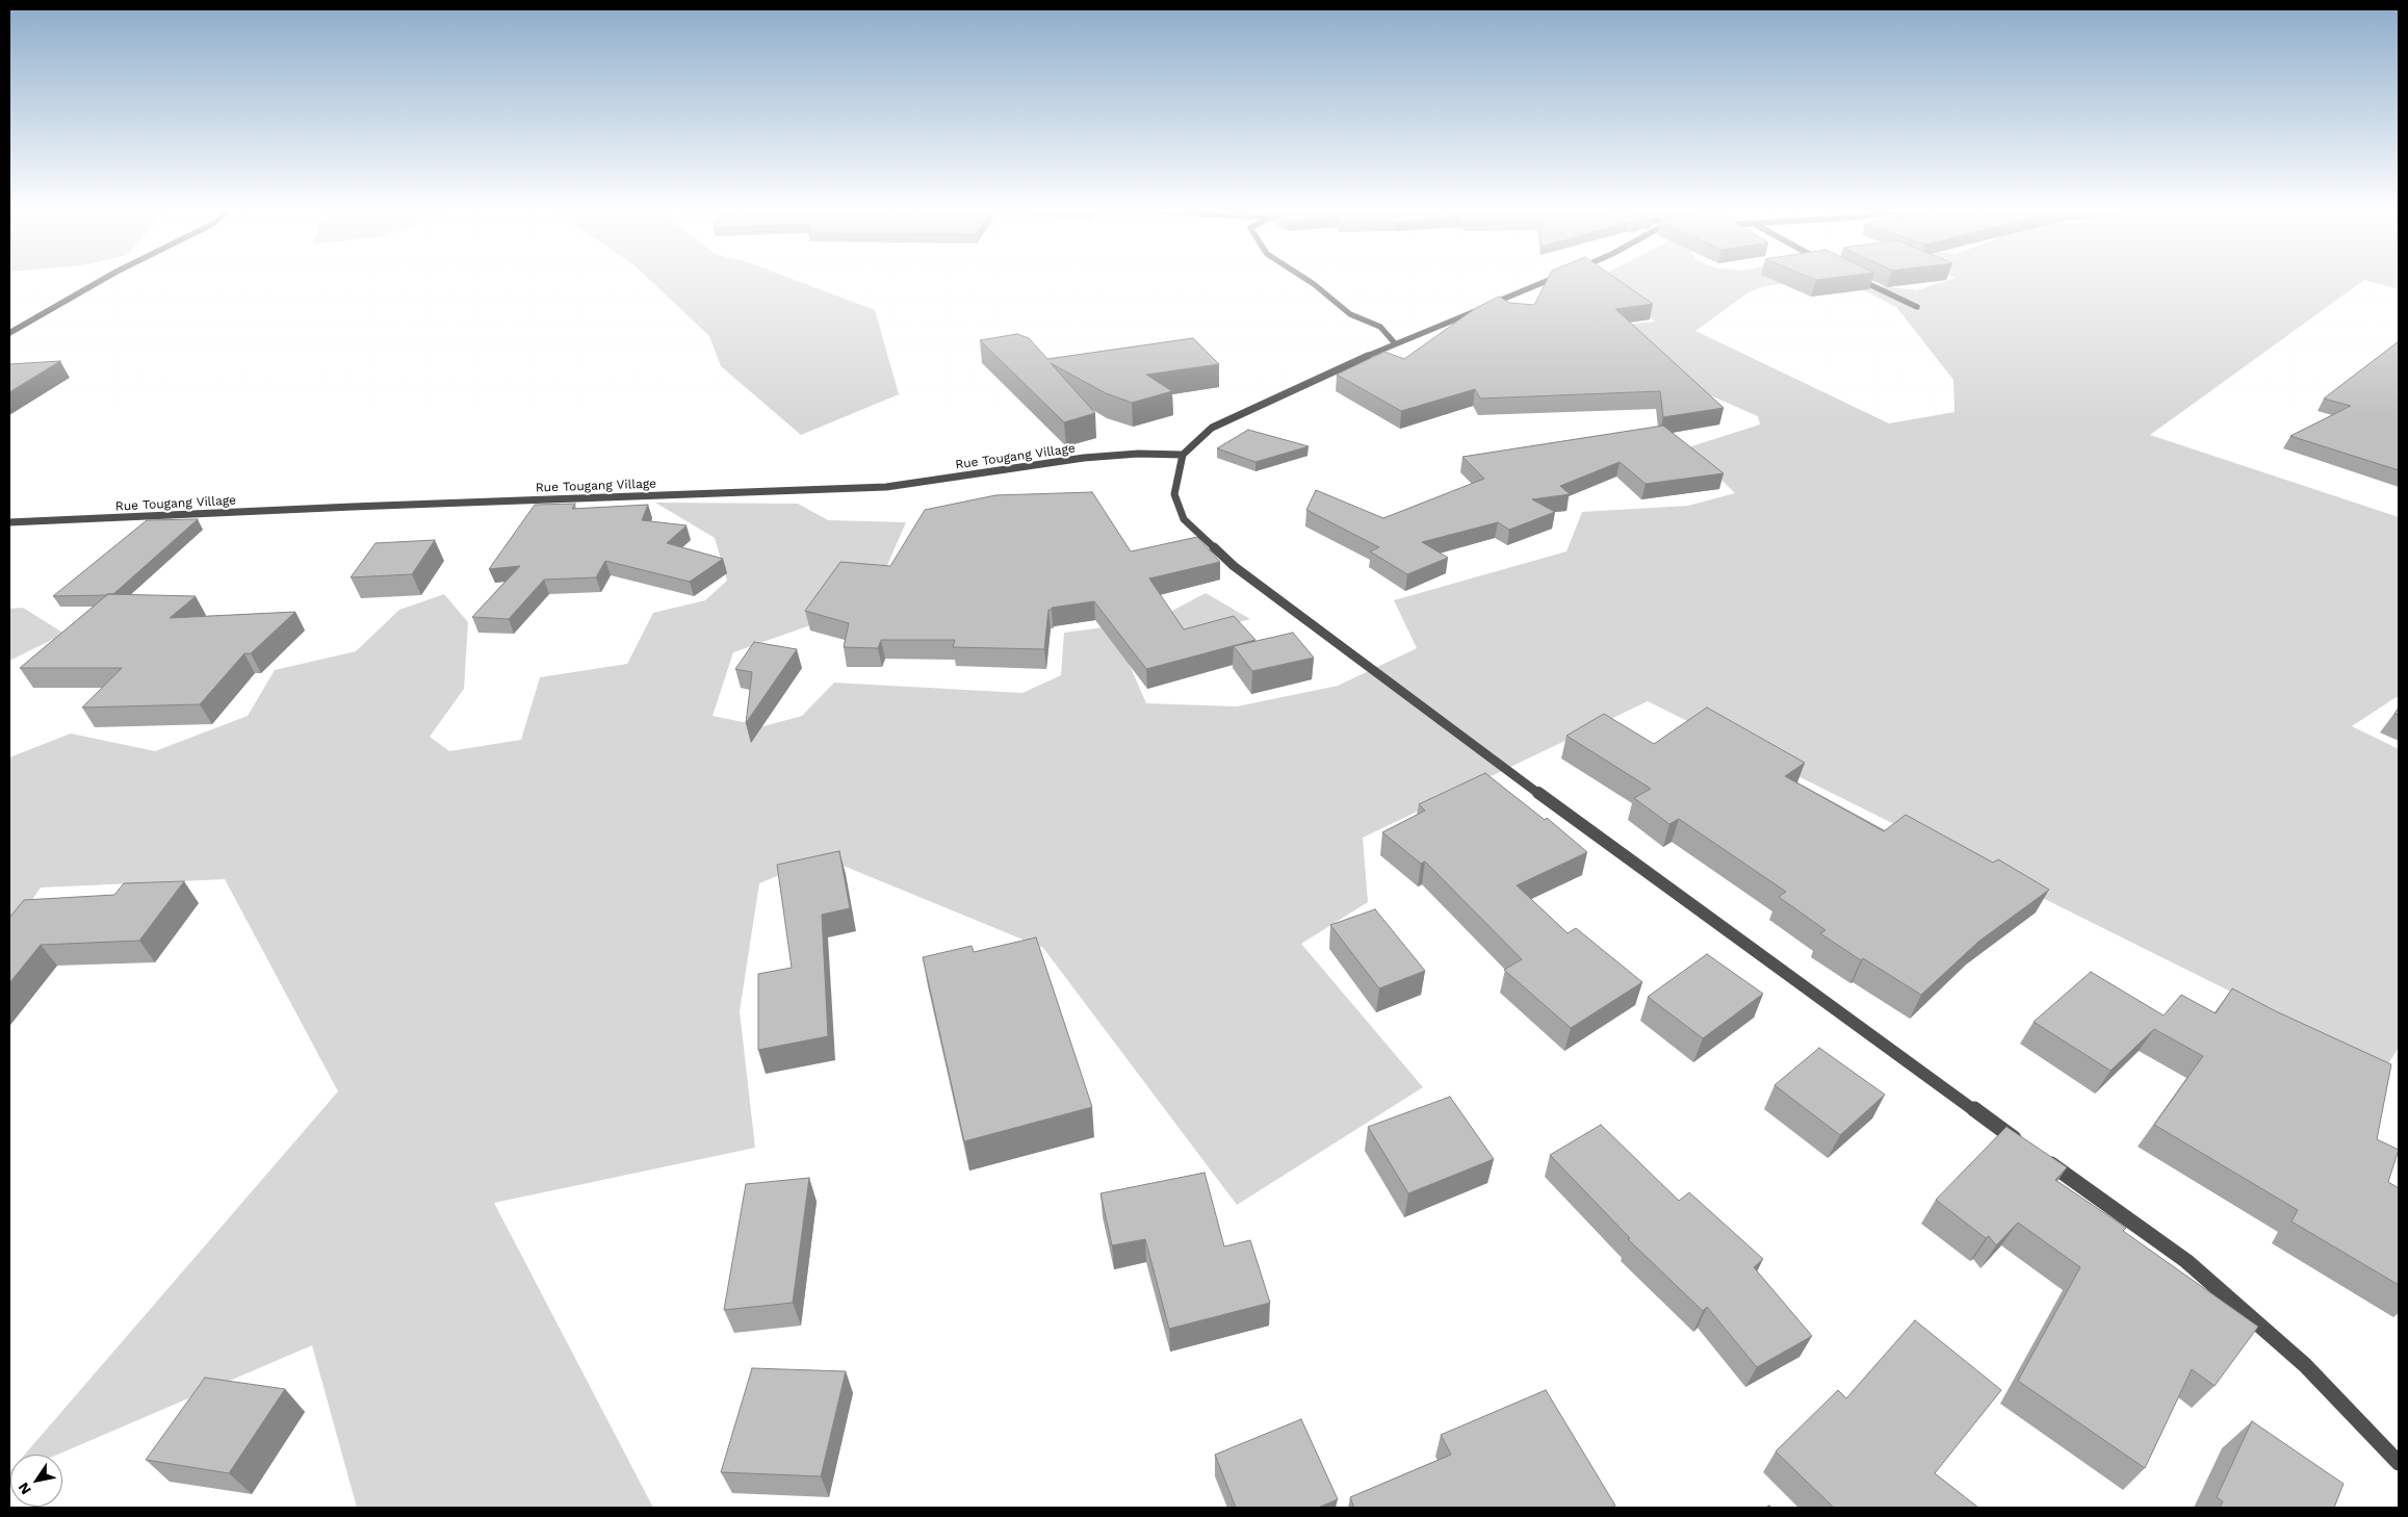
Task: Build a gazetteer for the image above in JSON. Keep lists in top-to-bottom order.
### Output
{
  "streets": {
    "street": ["Rue Tougang Village"]
  },
  "north": "bottom left"
}
